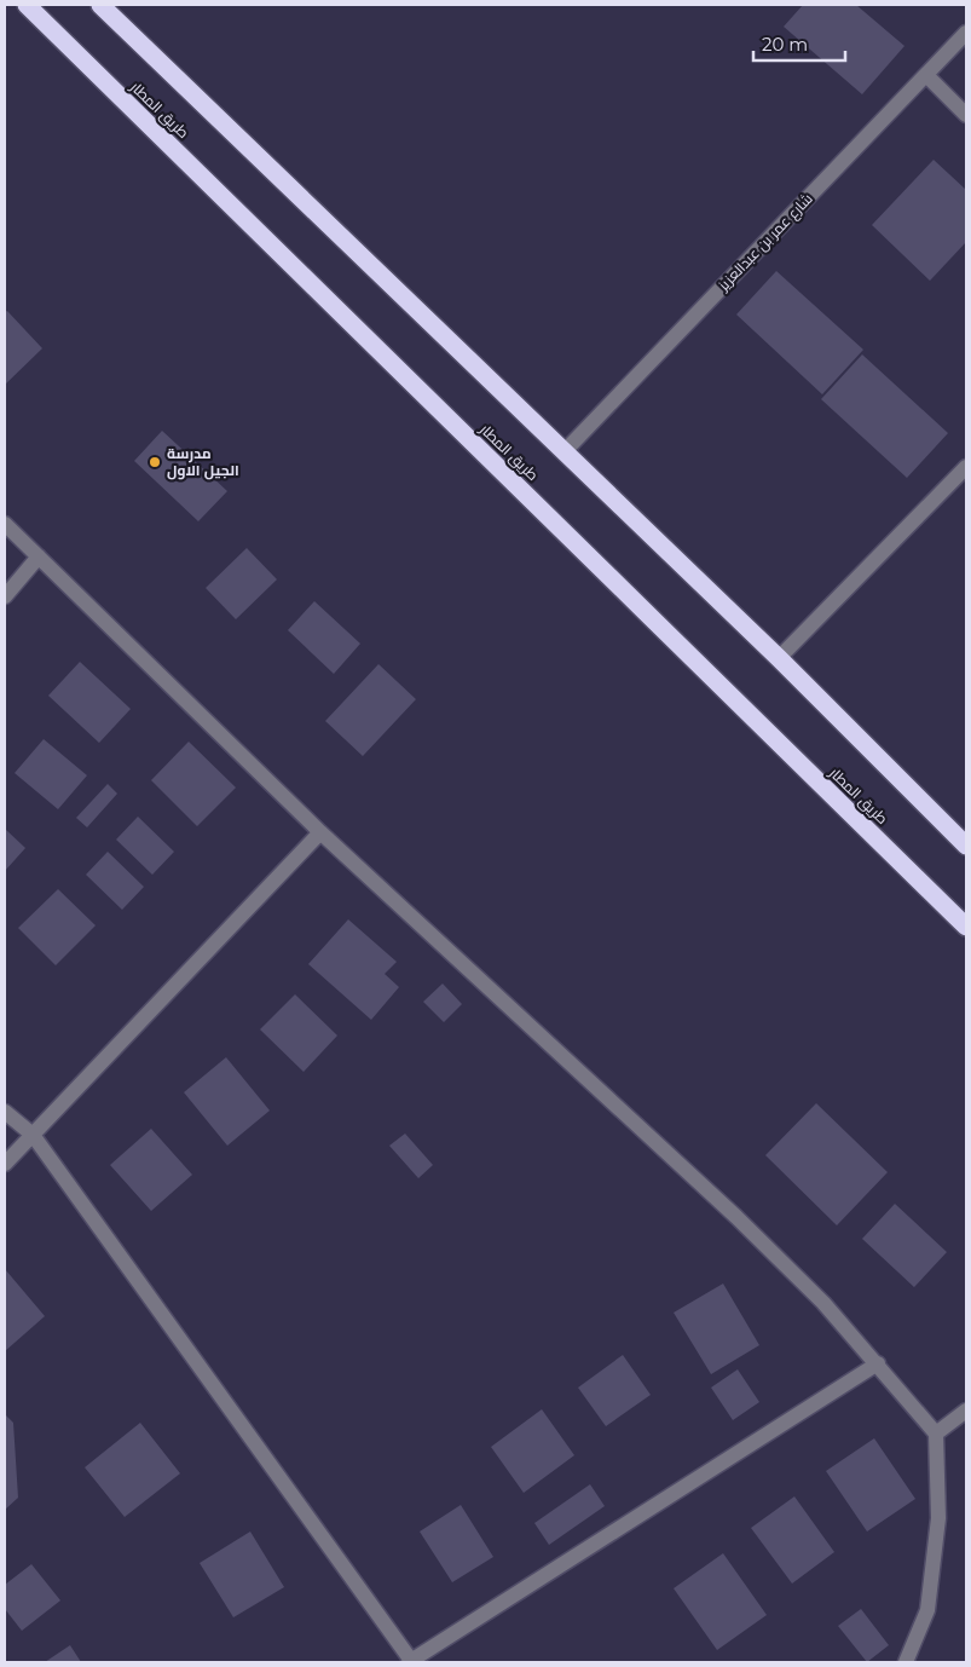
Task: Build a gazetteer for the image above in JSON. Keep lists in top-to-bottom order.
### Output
{
  "streets": {
    "highway": ["طريق المطار"],
    "street": ["شارع عمر بن عبدالعزيز"]
  },
  "places": ["مدرسة الجيل الاول"],
  "scale_bar": "20 m"
}
